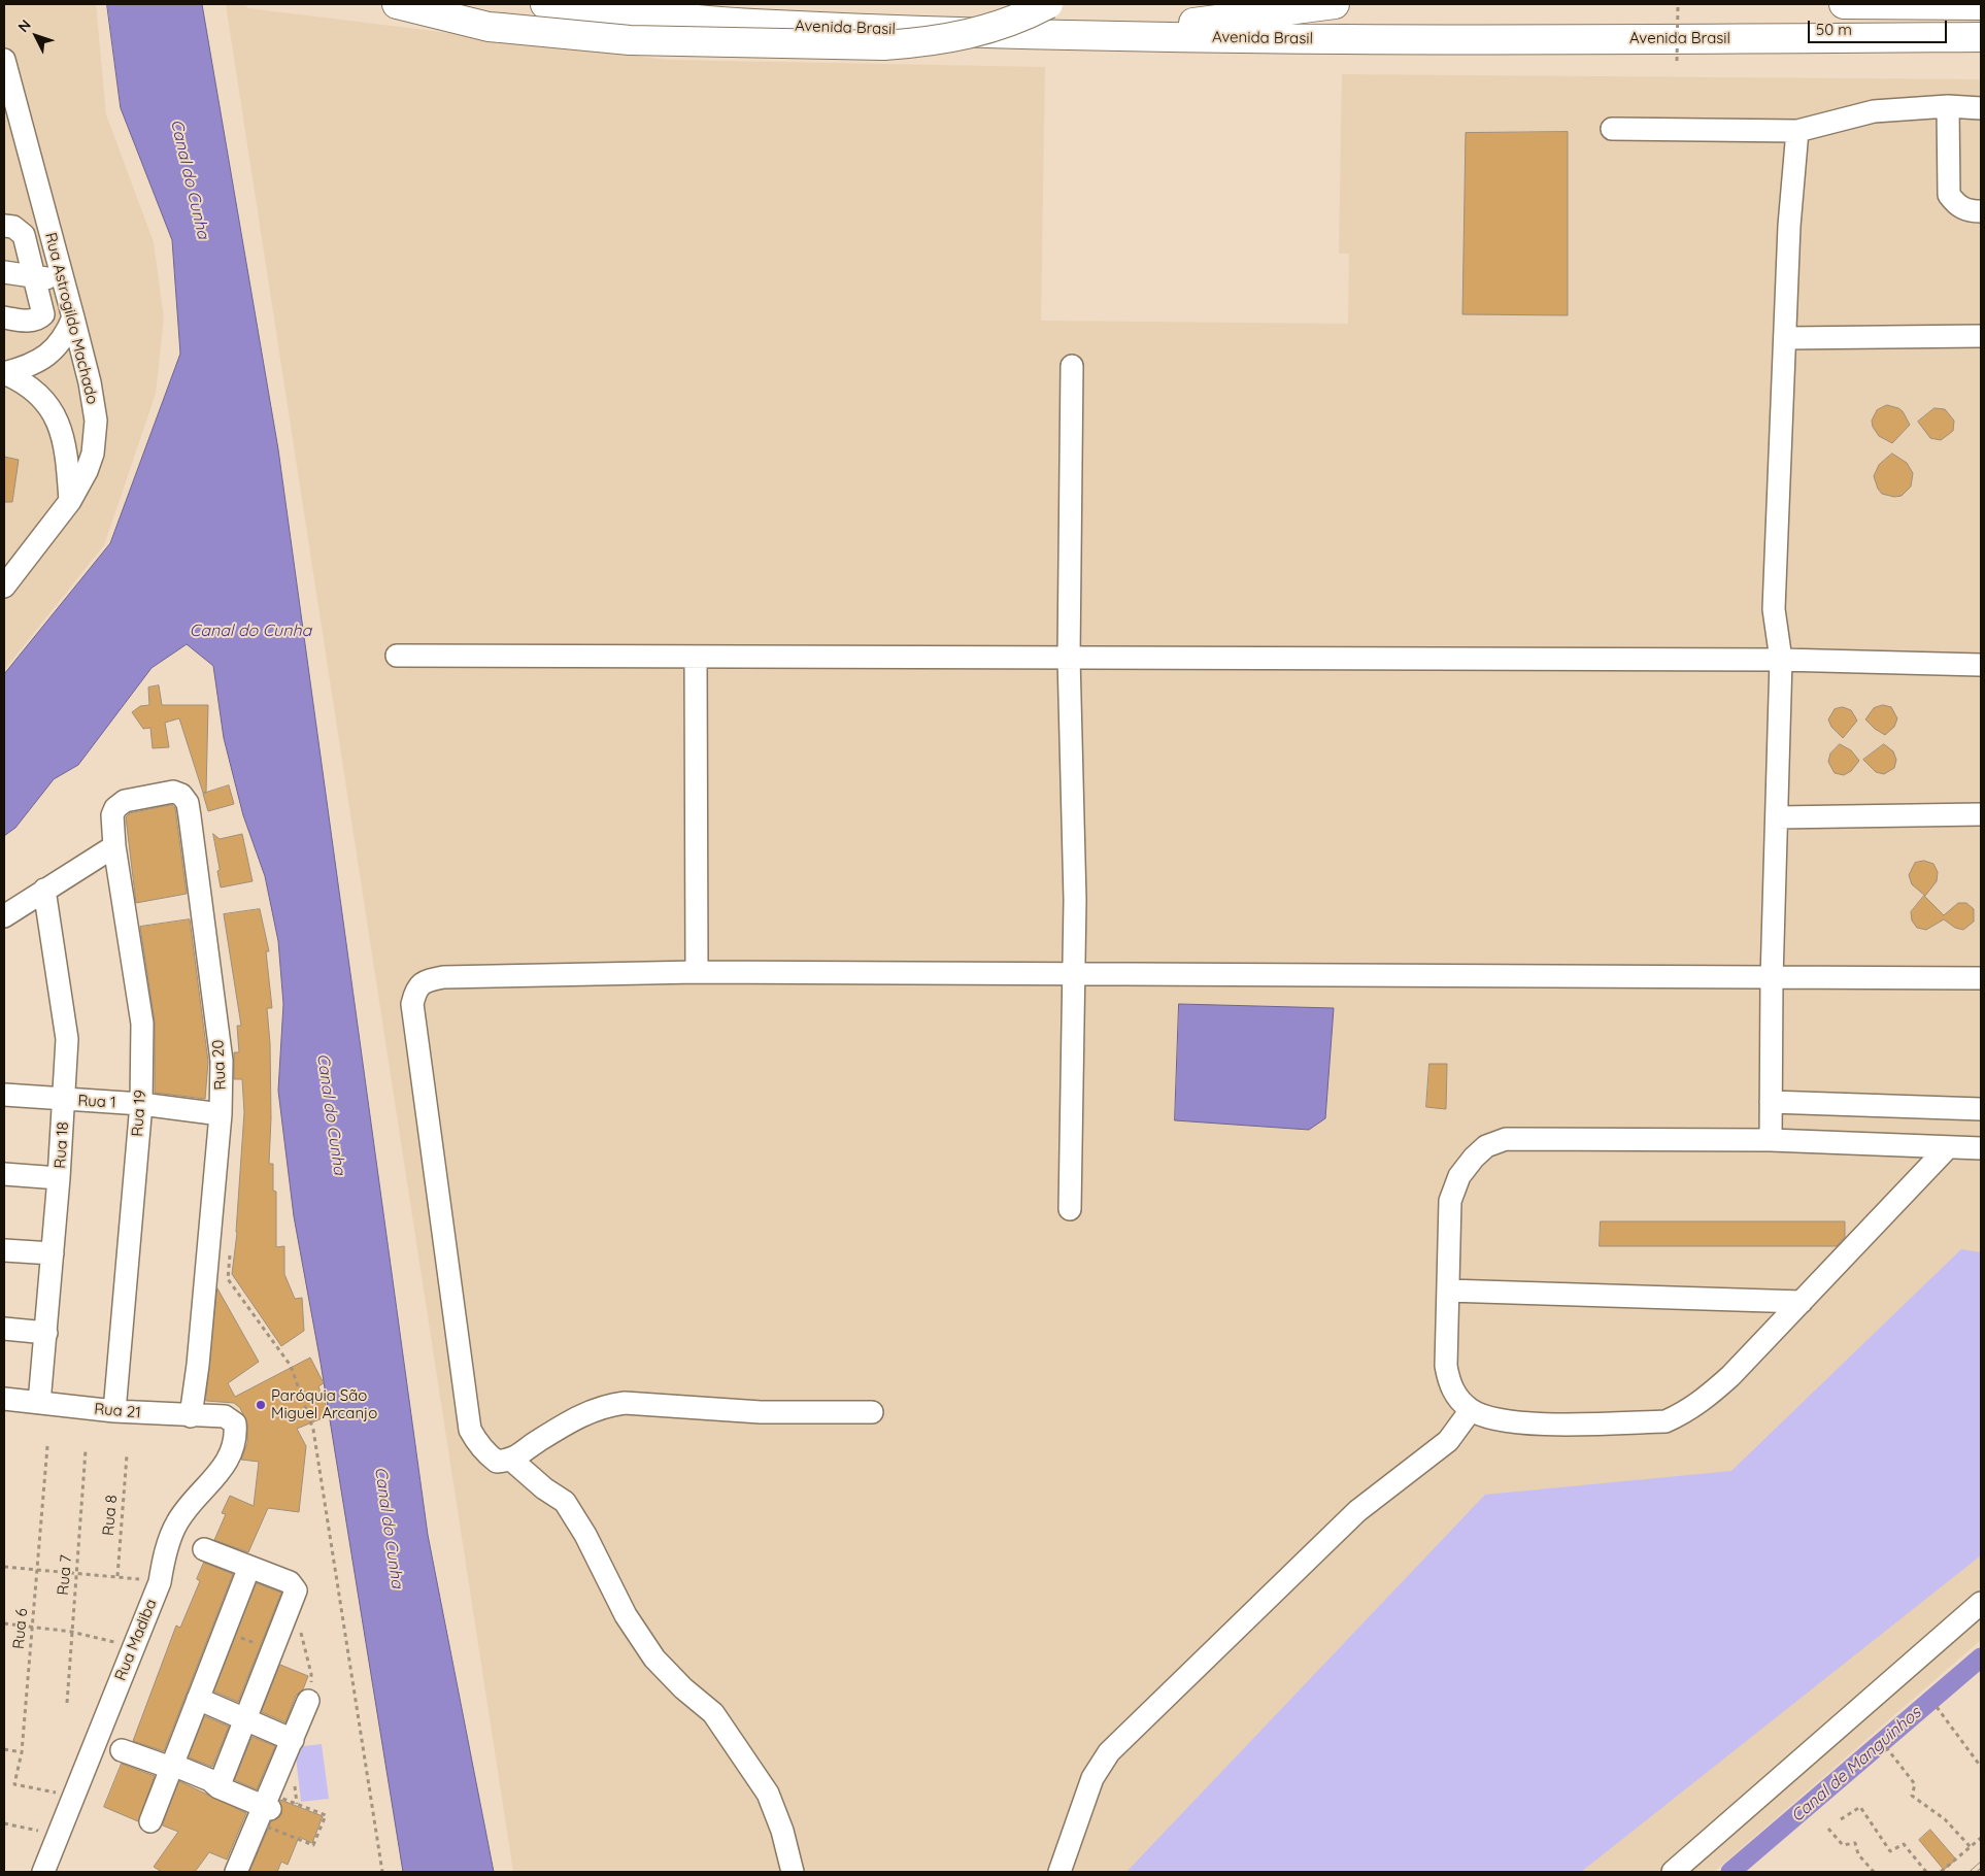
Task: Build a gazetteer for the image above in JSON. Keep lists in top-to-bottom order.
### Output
{
  "streets": {
    "highway": ["Avenida Brasil"],
    "street": [
      "Rua Astrogildo Machado",
      "Rua 20",
      "Rua 1",
      "Rua 19",
      "Rua 18",
      "Rua 21",
      "Rua Madiba"
    ],
    "path": ["Rua 8", "Rua 7", "Rua 6"]
  },
  "crossings": [
    ["Rua 20", "Rua 1"],
    ["Rua 20", "Rua 19"],
    ["Rua 20", "Rua 21"],
    ["Rua 1", "Rua 19"],
    ["Rua 1", "Rua 18"],
    ["Rua 19", "Rua 21"],
    ["Rua 18", "Rua 21"],
    ["Rua 21", "Rua Madiba"],
    ["Rua 6", "Rua Madiba"]
  ],
  "water": ["Canal do Cunha", "Canal de Manguinhos"],
  "places": ["Paróquia São Miguel Arcanjo"],
  "scale_bar": "50 m",
  "north": "top left"
}
